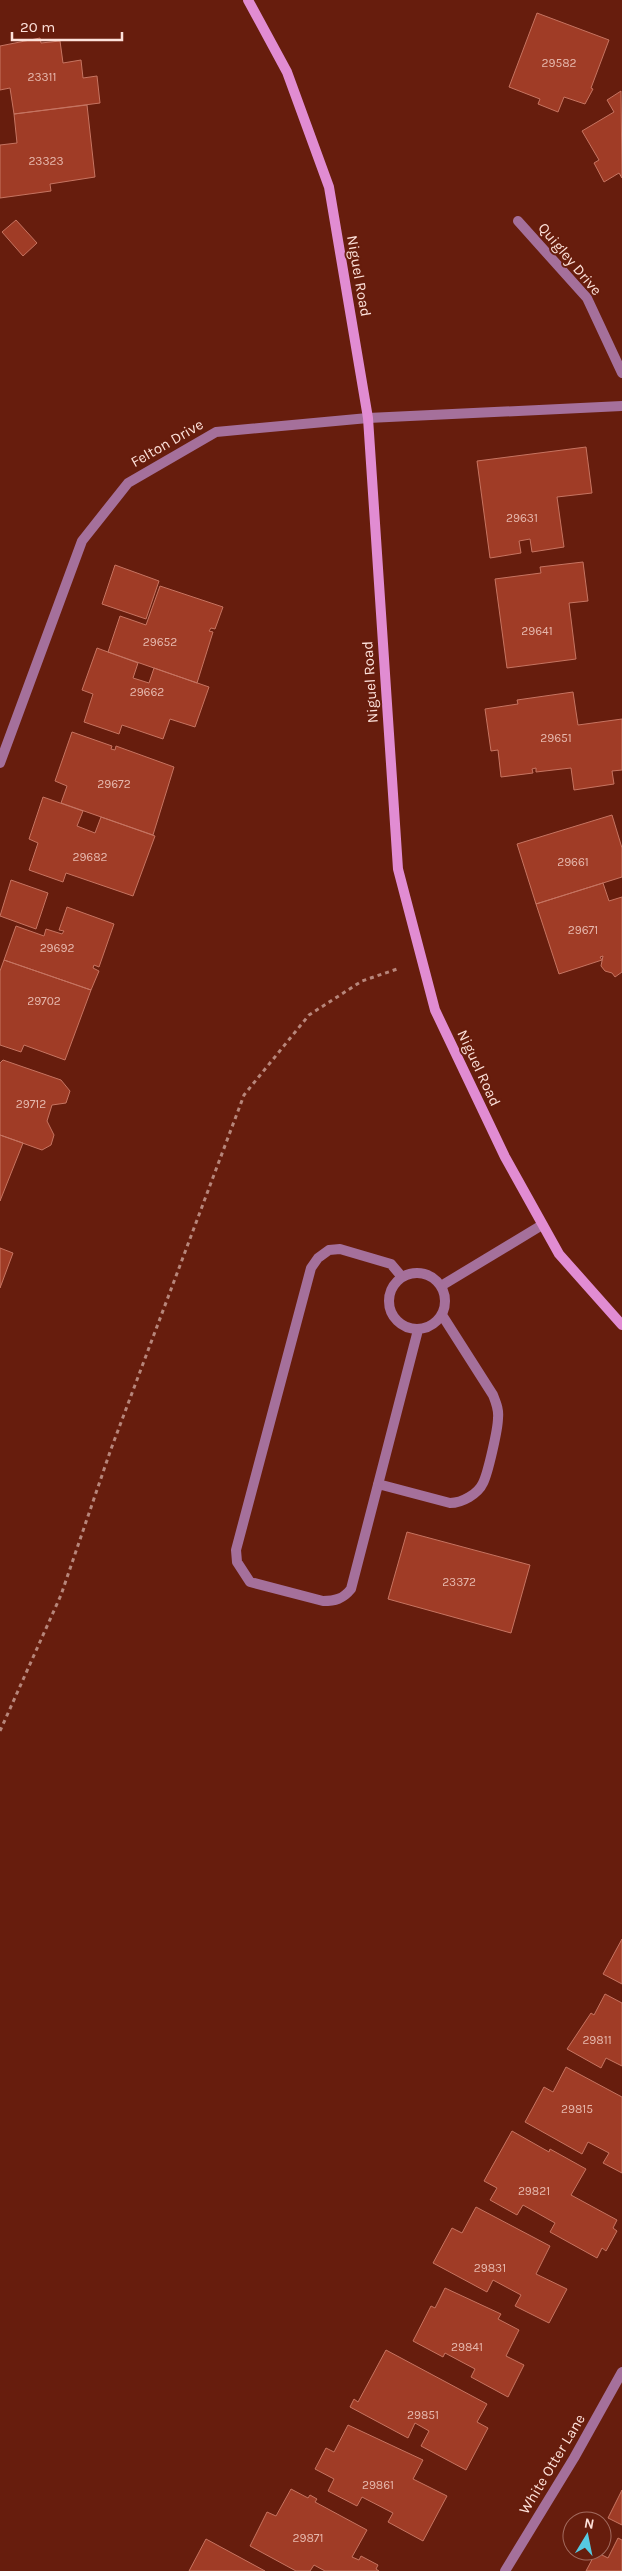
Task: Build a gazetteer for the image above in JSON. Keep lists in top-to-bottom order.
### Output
{
  "streets": {
    "main road": ["Niguel Road"],
    "street": ["Quigley Drive", "Felton Drive", "White Otter Lane"]
  },
  "crossings": [
    ["Niguel Road", "Felton Drive"]
  ],
  "house_numbers": [
    "29582",
    "23311",
    "23323",
    "29631",
    "29641",
    "29652",
    "29662",
    "29651",
    "29672",
    "29682",
    "29661",
    "29671",
    "29692",
    "29702",
    "29712",
    "23372",
    "29811",
    "29815",
    "29821",
    "29831",
    "29841",
    "29851",
    "29861",
    "29871"
  ],
  "scale_bar": "20 m",
  "north": "top"
}
